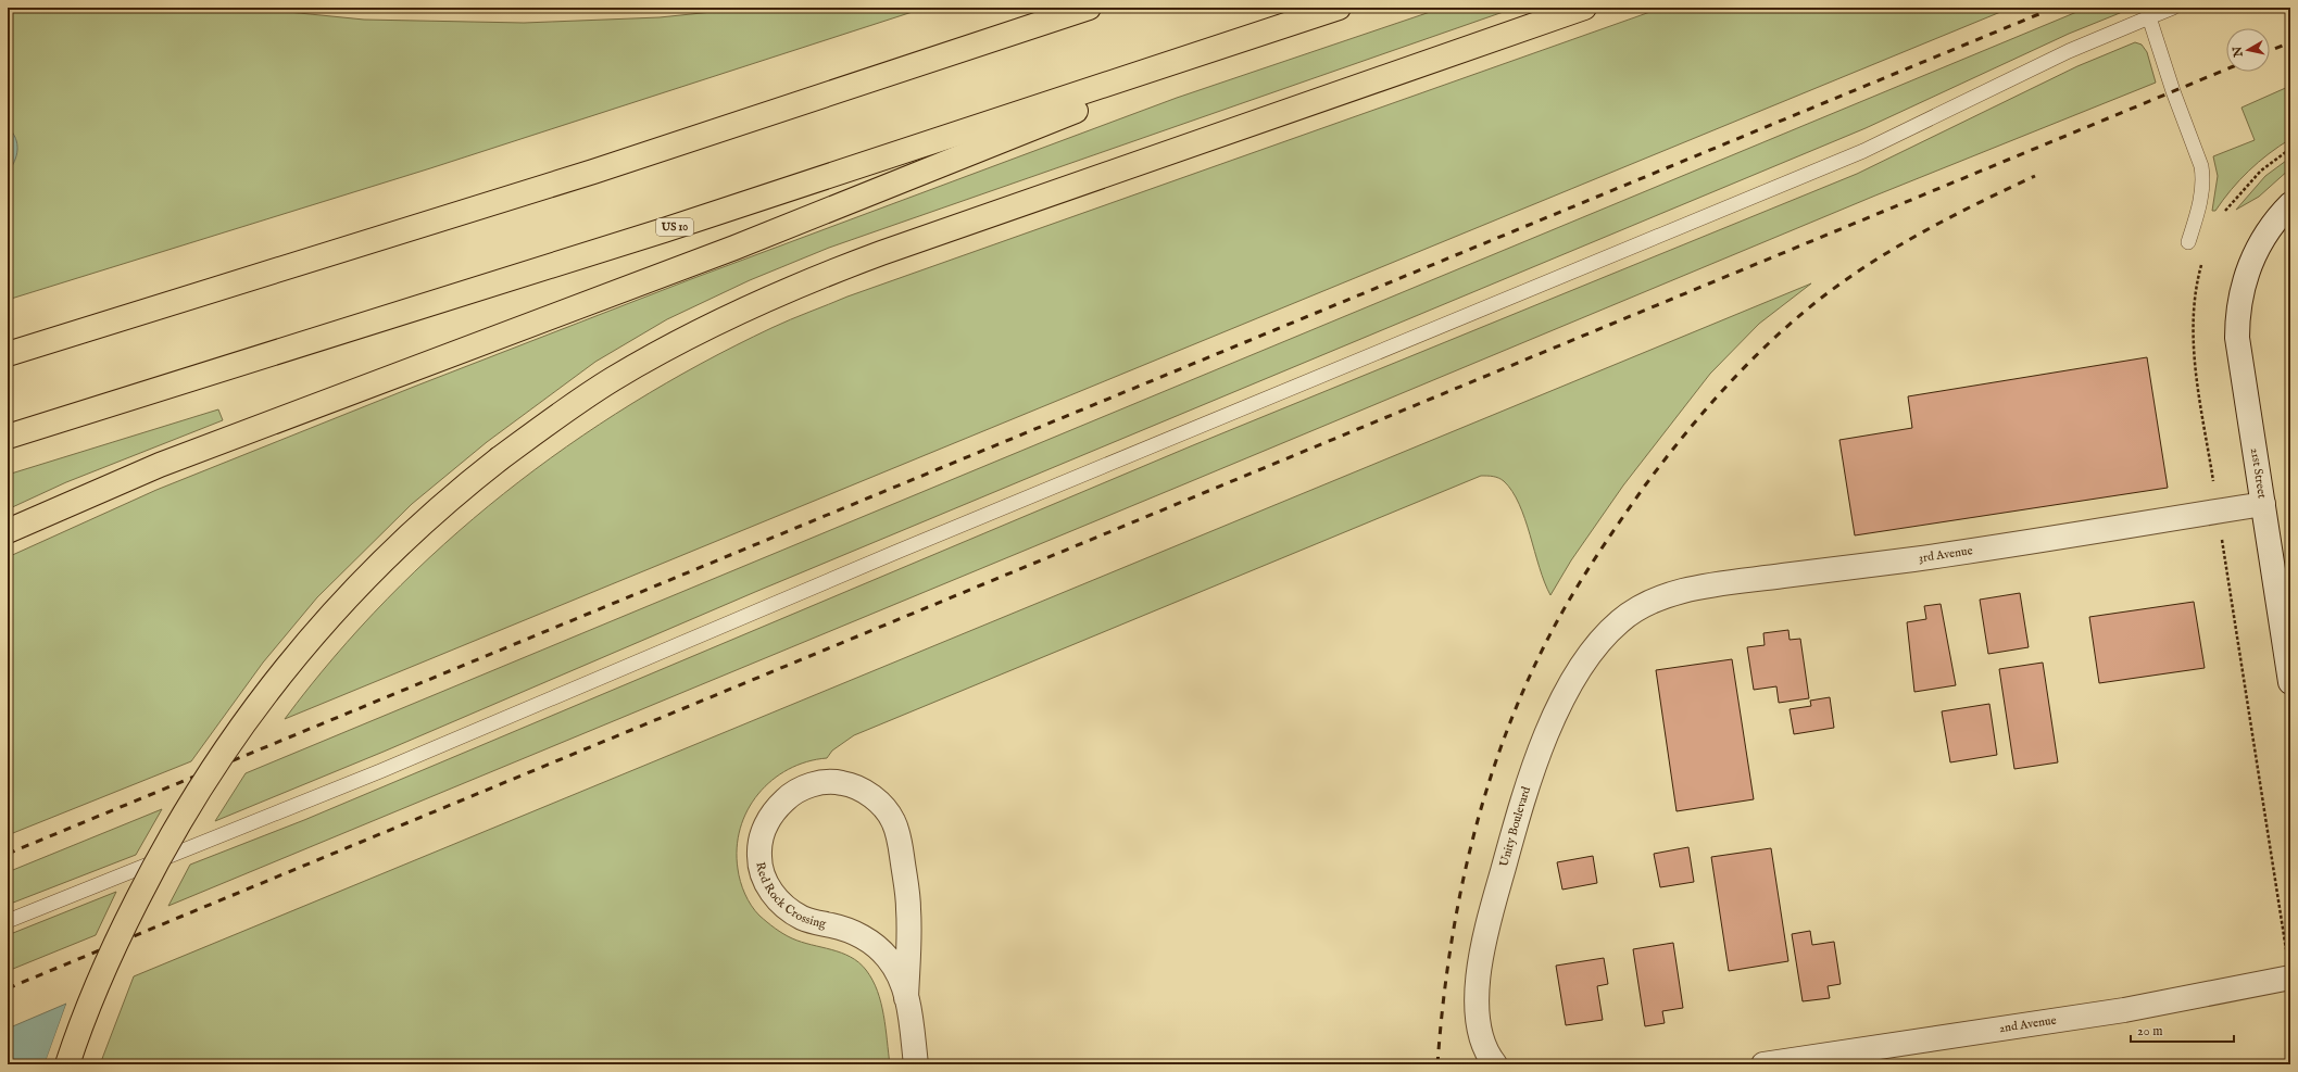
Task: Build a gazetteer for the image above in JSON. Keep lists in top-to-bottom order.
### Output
{
  "streets": {
    "highway": ["US 10"],
    "street": [
      "21st Street",
      "3rd Avenue",
      "Unity Boulevard",
      "Red Rock Crossing",
      "2nd Avenue"
    ]
  },
  "crossings": [
    ["21st Street", "3rd Avenue"],
    ["3rd Avenue", "Unity Boulevard"]
  ],
  "scale_bar": "20 m",
  "north": "left"
}
